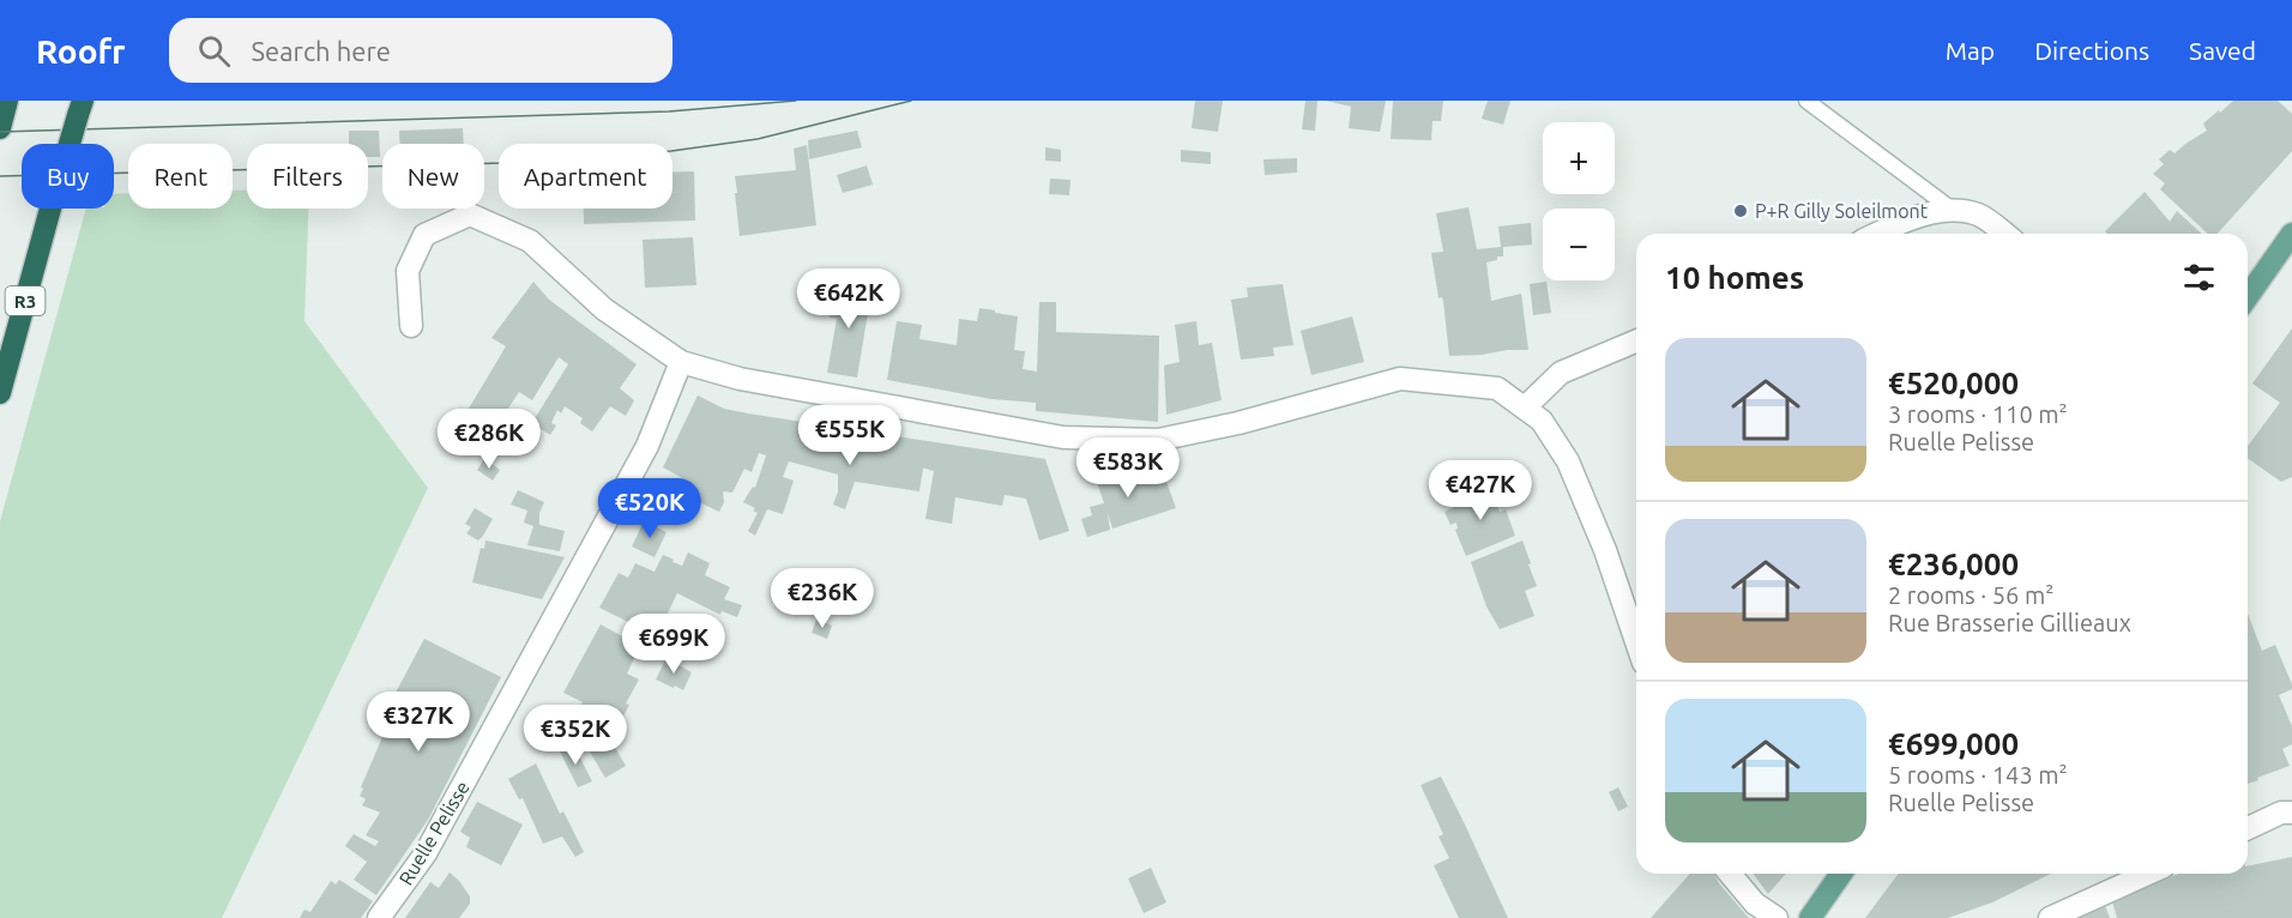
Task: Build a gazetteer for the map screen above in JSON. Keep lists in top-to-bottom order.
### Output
{
  "streets": {
    "highway": ["R3"],
    "street": ["Ruelle Pelisse"]
  },
  "places": ["P+R Gilly Soleilmont"],
  "page": {
    "header": "Roofr",
    "search": "Search here",
    "nav": ["Map", "Directions", "Saved"],
    "map_buttons": ["+", "−"],
    "chip": [
      "Buy",
      "Rent",
      "Filters",
      "New",
      "Apartment"
    ],
    "heading": "10 homes",
    "price": [
      "€642K",
      "€555K",
      "€286K",
      "€583K",
      "€427K",
      "€520K",
      "€236K",
      "€699K",
      "€327K",
      "€352K"
    ],
    "list": [
      {
        "name": "€520,000",
        "note": "3 rooms · 110 m² · Ruelle Pelisse"
      },
      {
        "name": "€236,000",
        "note": "2 rooms · 56 m² · Rue Brasserie Gillieaux"
      },
      {
        "name": "€699,000",
        "note": "5 rooms · 143 m² · Ruelle Pelisse"
      }
    ]
  }
}
